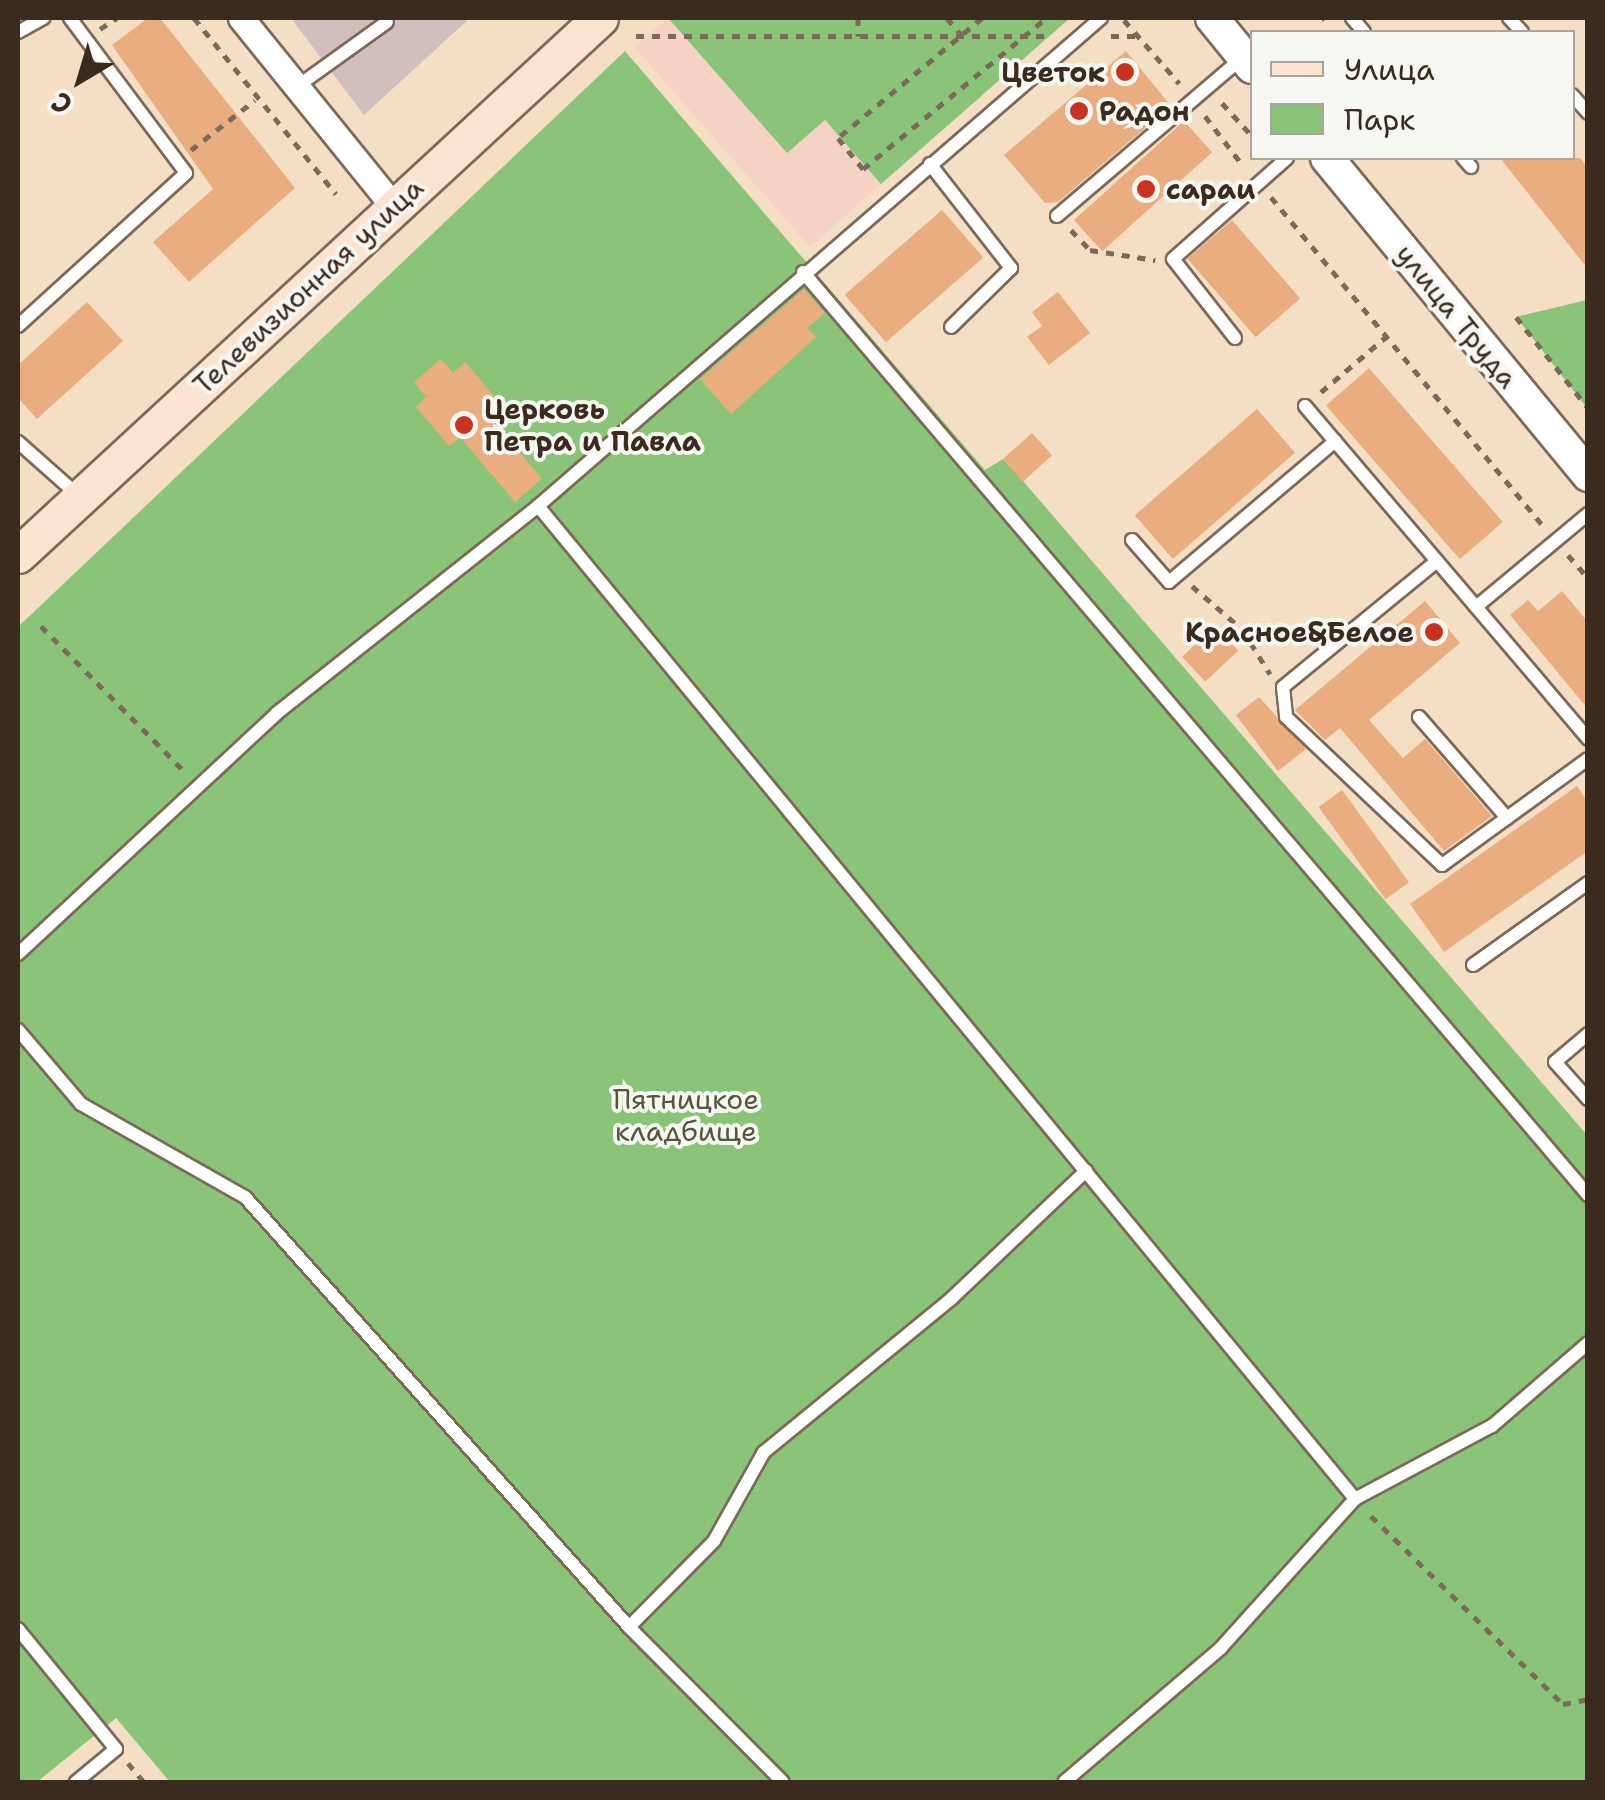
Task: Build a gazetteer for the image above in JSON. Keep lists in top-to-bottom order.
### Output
{
  "streets": {
    "main road": ["Телевизионная улица"],
    "street": ["улица Труда"]
  },
  "parks": ["Пятницкое кладбище"],
  "places": [
    "Цветок",
    "Радон",
    "сараи",
    "Церковь Петра и Павла",
    "Красное&Белое"
  ],
  "legend": ["Улица", "Парк"],
  "north": "bottom left"
}
